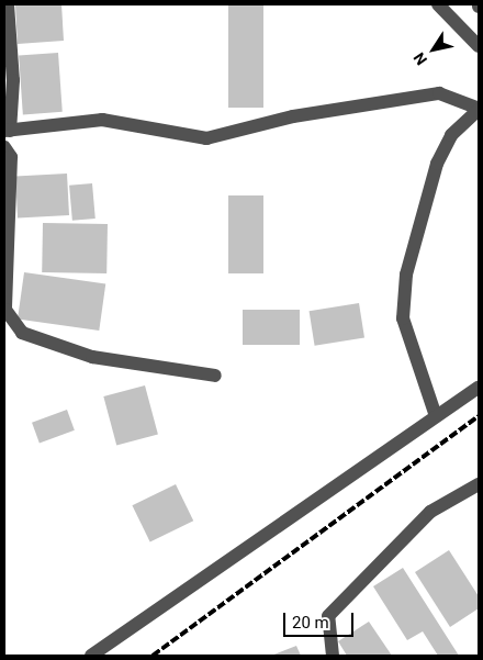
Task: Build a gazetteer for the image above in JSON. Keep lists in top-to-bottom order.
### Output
{
  "scale_bar": "20 m",
  "north": "bottom left"
}
